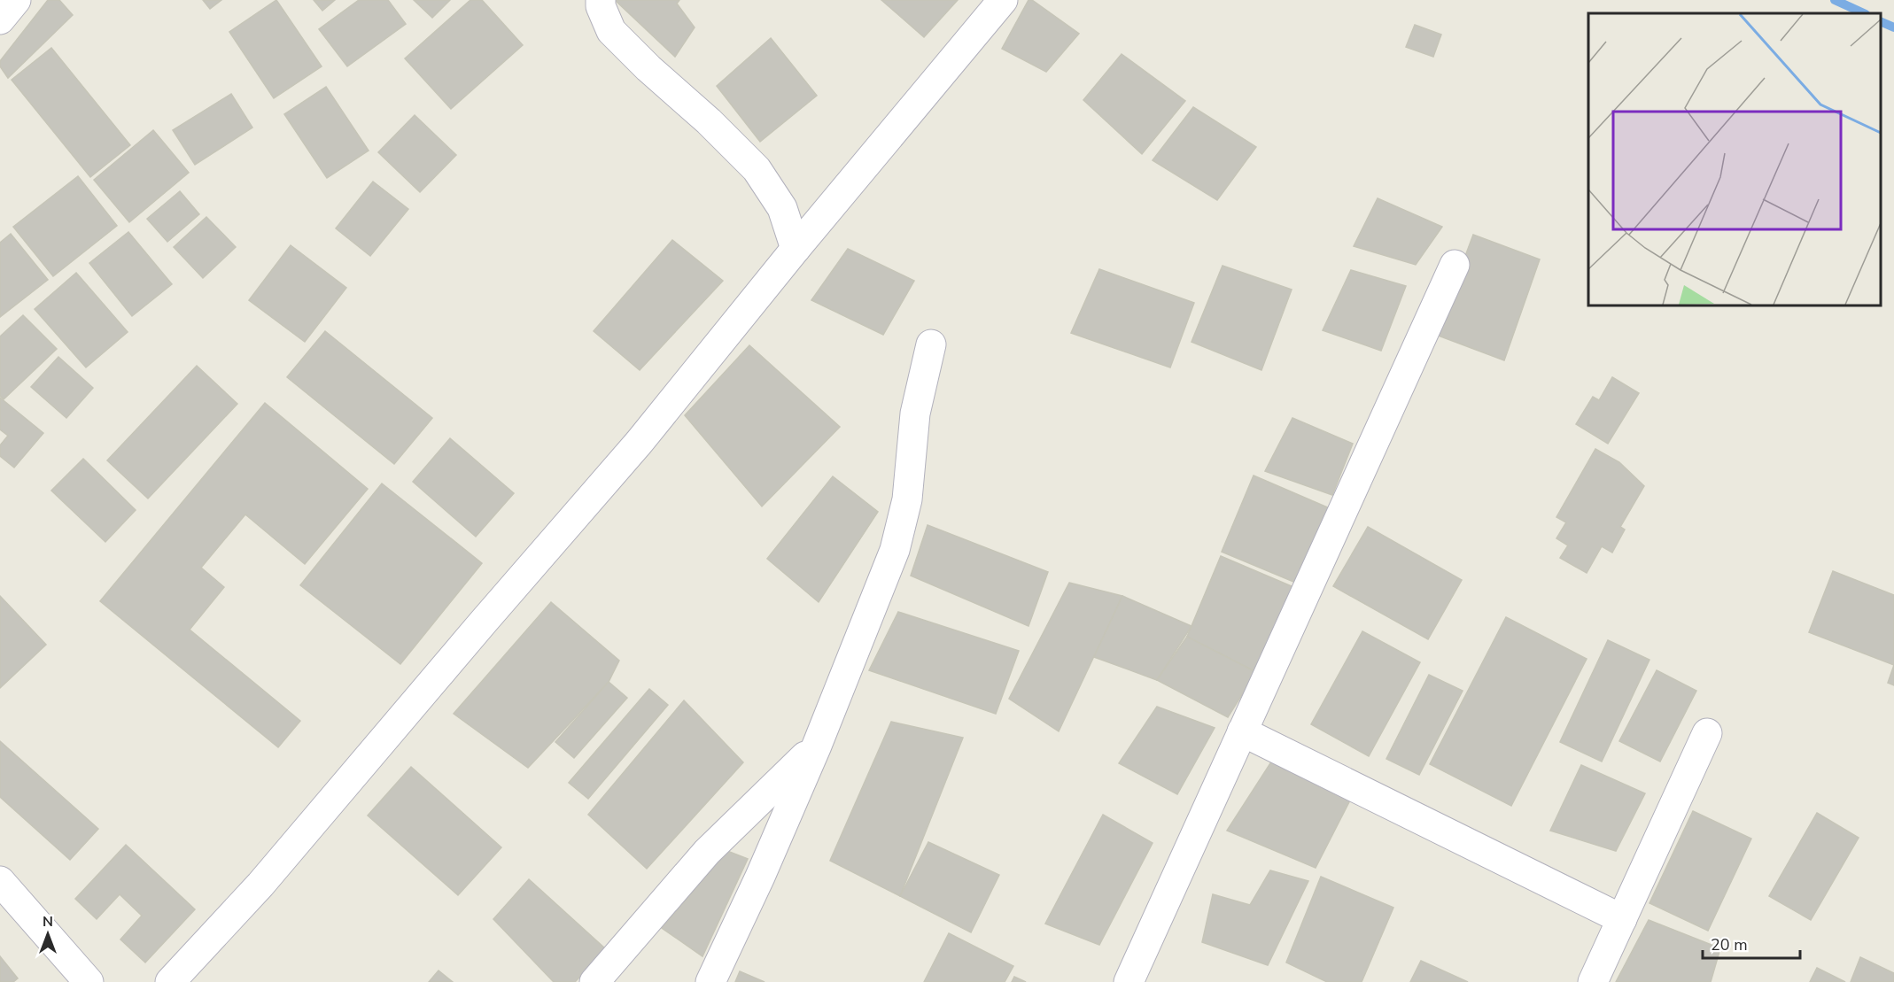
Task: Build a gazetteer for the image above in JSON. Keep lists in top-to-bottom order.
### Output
{
  "scale_bar": "20 m",
  "north": "top"
}
